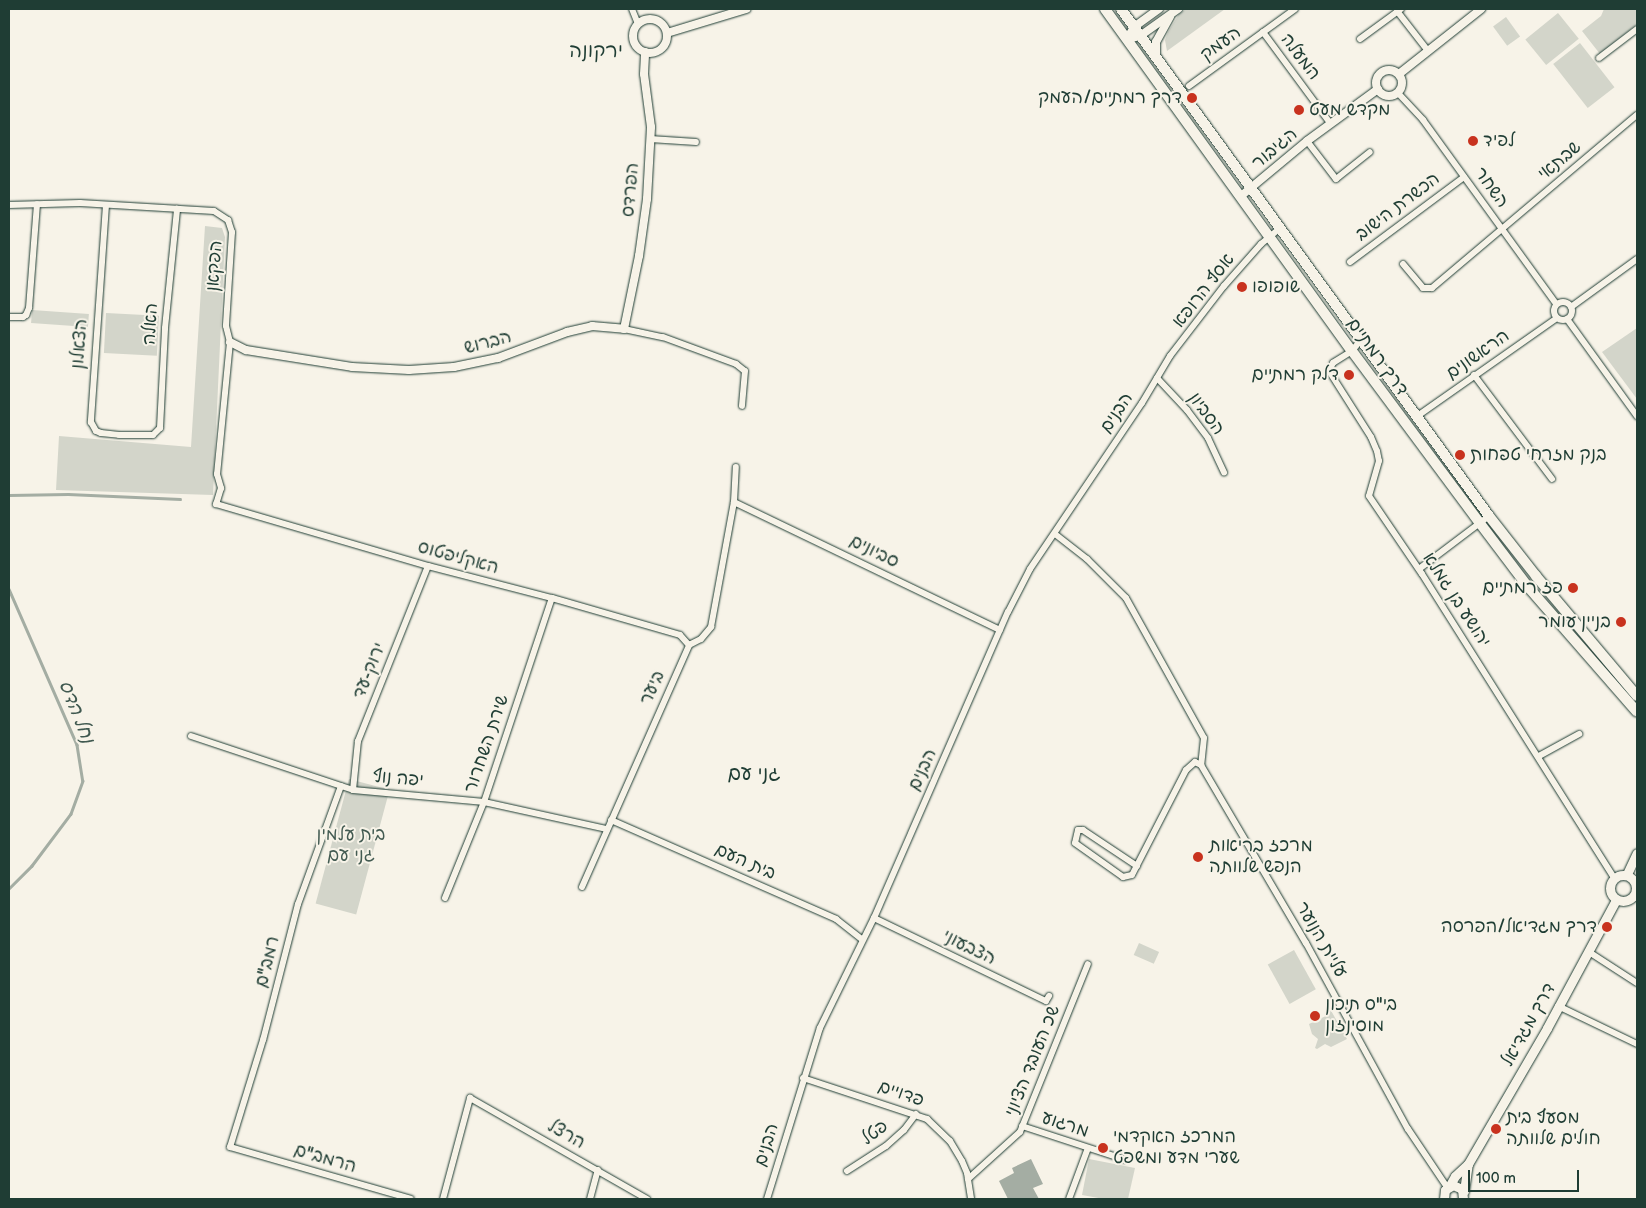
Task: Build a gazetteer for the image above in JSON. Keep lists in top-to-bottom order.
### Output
{
  "streets": {
    "main road": ["דרך רמתיים", "דרך מגדיאל"],
    "street": [
      "העמק",
      "המעלה",
      "הגיבור",
      "שבתאי",
      "השחר",
      "הפרדס",
      "הכשרת הישוב",
      "הפקאן",
      "אסף הרופא",
      "האלה",
      "הברוש",
      "הצאלון",
      "הראשונים",
      "הבנים",
      "הסביון",
      "סביונים",
      "האקליפטוס",
      "יהושע בן גמלא",
      "ירוק-עד",
      "ביער",
      "שירת השחרור",
      "יפה נוף",
      "בית העם",
      "עליית הנוער",
      "הצבעוני",
      "רמב\"ם",
      "שכ העובד הציוני",
      "פדויים",
      "מרגוע",
      "פטל",
      "הרצל",
      "הרמב\"ם"
    ]
  },
  "crossings": [
    ["העמק", "המעלה"],
    ["המעלה", "הגיבור"],
    ["הגיבור", "השחר"],
    ["הגיבור", "דרך רמתיים"],
    ["שבתאי", "השחר"],
    ["השחר", "הכשרת הישוב"],
    ["השחר", "הראשונים"],
    ["הפרדס", "הברוש"],
    ["הפקאן", "האלה"],
    ["הפקאן", "הברוש"],
    ["הפקאן", "הצאלון"],
    ["הפקאן", "האקליפטוס"],
    ["אסף הרופא", "דרך רמתיים"],
    ["אסף הרופא", "הבנים"],
    ["אסף הרופא", "הסביון"],
    ["האלה", "הצאלון"],
    ["הראשונים", "דרך רמתיים"],
    ["דרך רמתיים", "יהושע בן גמלא"],
    ["הבנים", "הסביון"],
    ["הבנים", "סביונים"],
    ["הבנים", "בית העם"],
    ["הבנים", "הצבעוני"],
    ["הבנים", "פדויים"],
    ["סביונים", "ביער"],
    ["האקליפטוס", "ירוק-עד"],
    ["האקליפטוס", "ביער"],
    ["האקליפטוס", "שירת השחרור"],
    ["יהושע בן גמלא", "דרך מגדיאל"],
    ["ירוק-עד", "יפה נוף"],
    ["ביער", "יפה נוף"],
    ["ביער", "בית העם"],
    ["שירת השחרור", "יפה נוף"],
    ["יפה נוף", "רמב\"ם"],
    ["עליית הנוער", "דרך מגדיאל"],
    ["רמב\"ם", "הרמב\"ם"],
    ["שכ העובד הציוני", "פדויים"],
    ["שכ העובד הציוני", "מרגוע"],
    ["פדויים", "פטל"]
  ],
  "districts": ["ירקונה", "גני עם"],
  "water": ["נחל הדס"],
  "parks": ["בית עלמין גני עם"],
  "places": [
    "דרך רמתיים/העמק",
    "מקדש מעט",
    "לפיד",
    "שופופו",
    "דלק רמתיים",
    "בנק מזרחי טפחות",
    "פז רמתיים",
    "בניין עומר",
    "מרכז בריאות הנפש שלוותה",
    "דרך מגדיאל/הפרסה",
    "בי\"ס תיכון מוסינזון",
    "מסעף בית חולים שלוותה",
    "המרכז האקדמי שערי מדע ומשפט"
  ],
  "scale_bar": "100 m"
}
